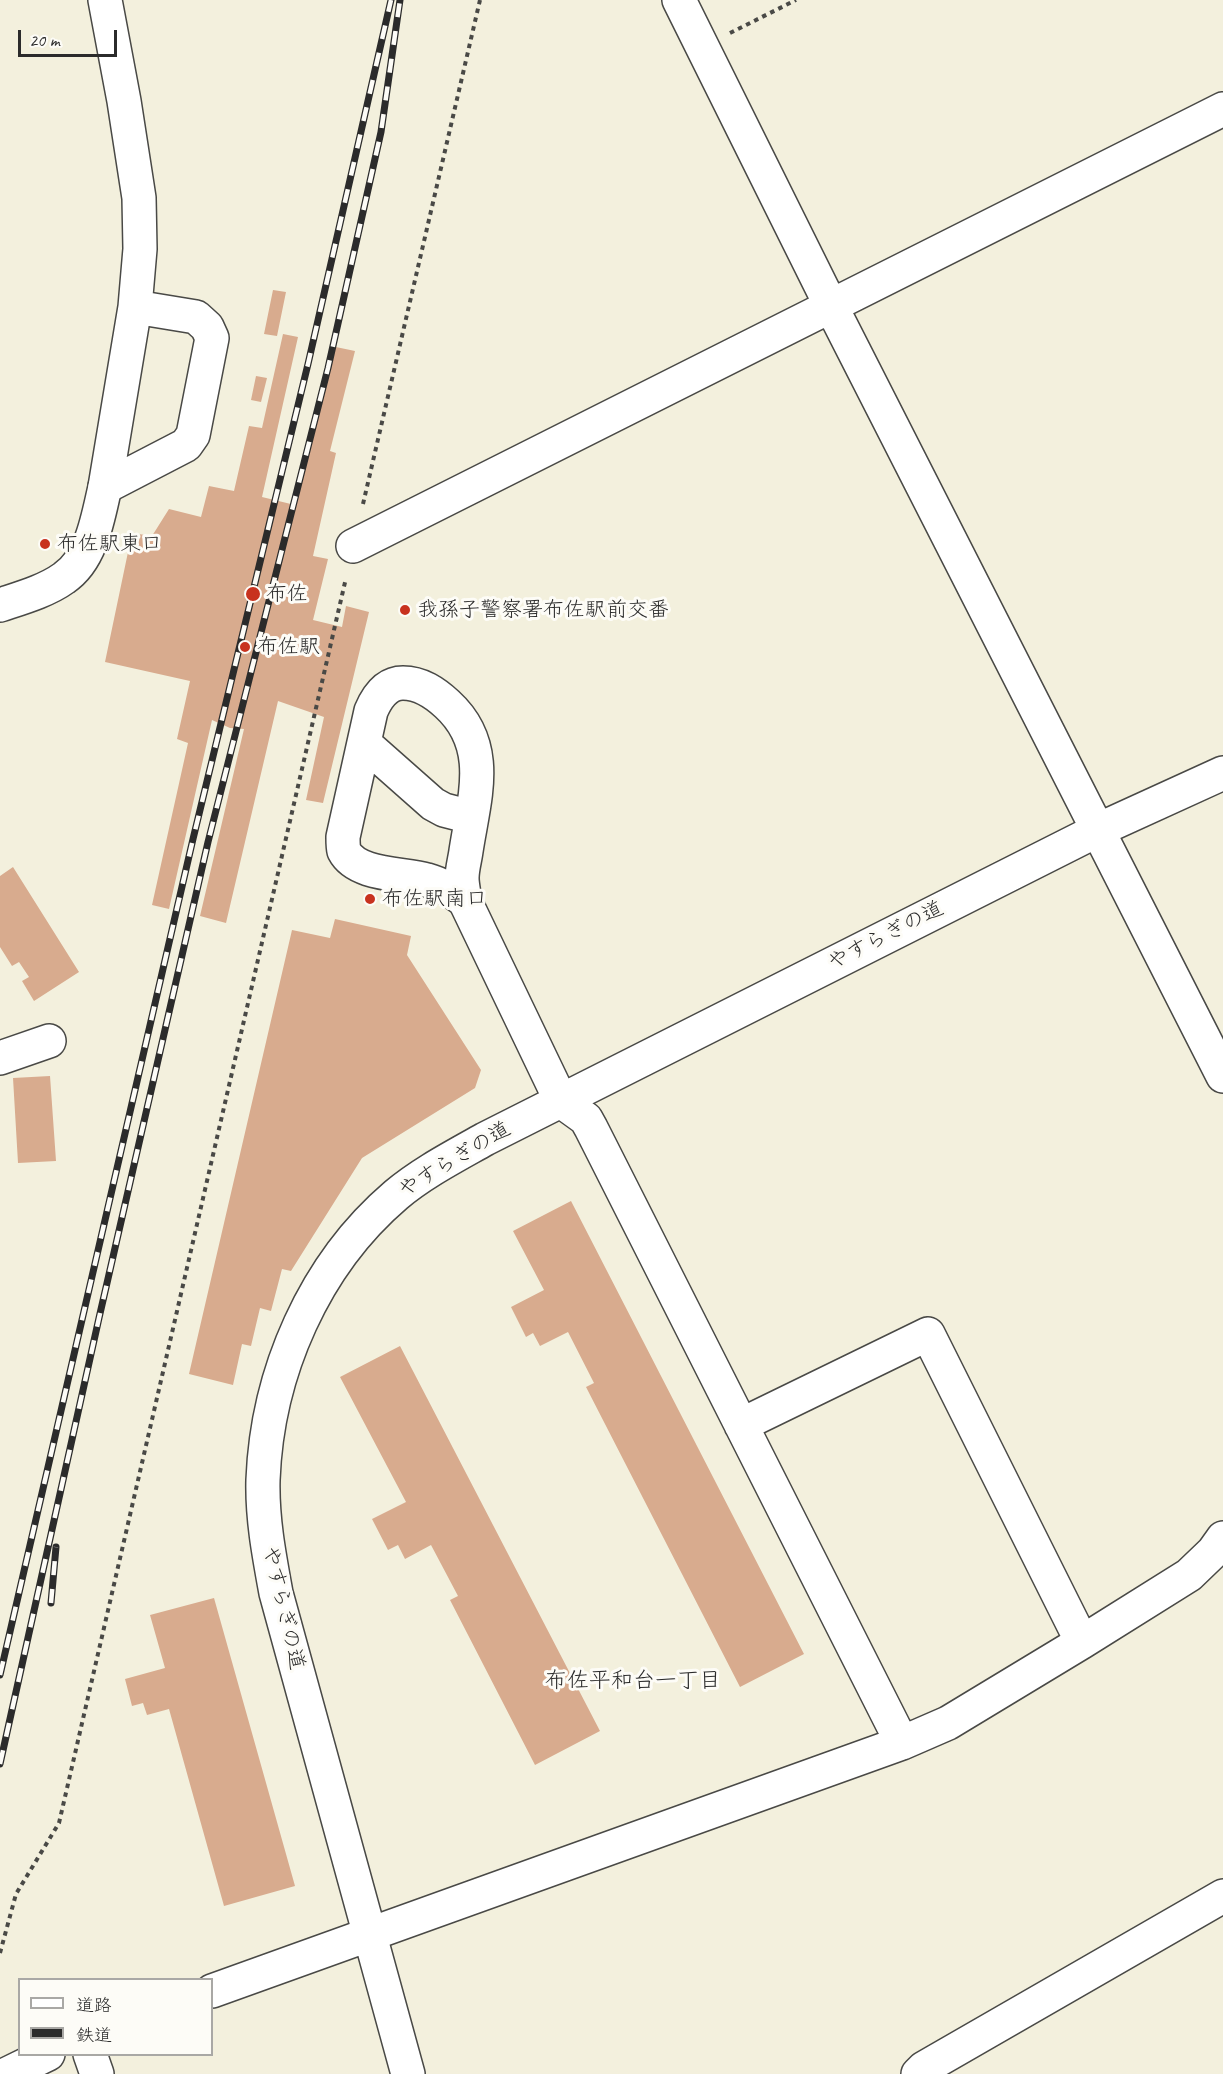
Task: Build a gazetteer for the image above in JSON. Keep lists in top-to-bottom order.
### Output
{
  "streets": {
    "street": ["やすらぎの道"]
  },
  "districts": ["布佐平和台一丁目"],
  "places": [
    "布佐駅東口",
    "布佐",
    "我孫子警察署布佐駅前交番",
    "布佐駅",
    "布佐駅南口"
  ],
  "legend": ["道路", "鉄道"],
  "scale_bar": "20 m"
}
